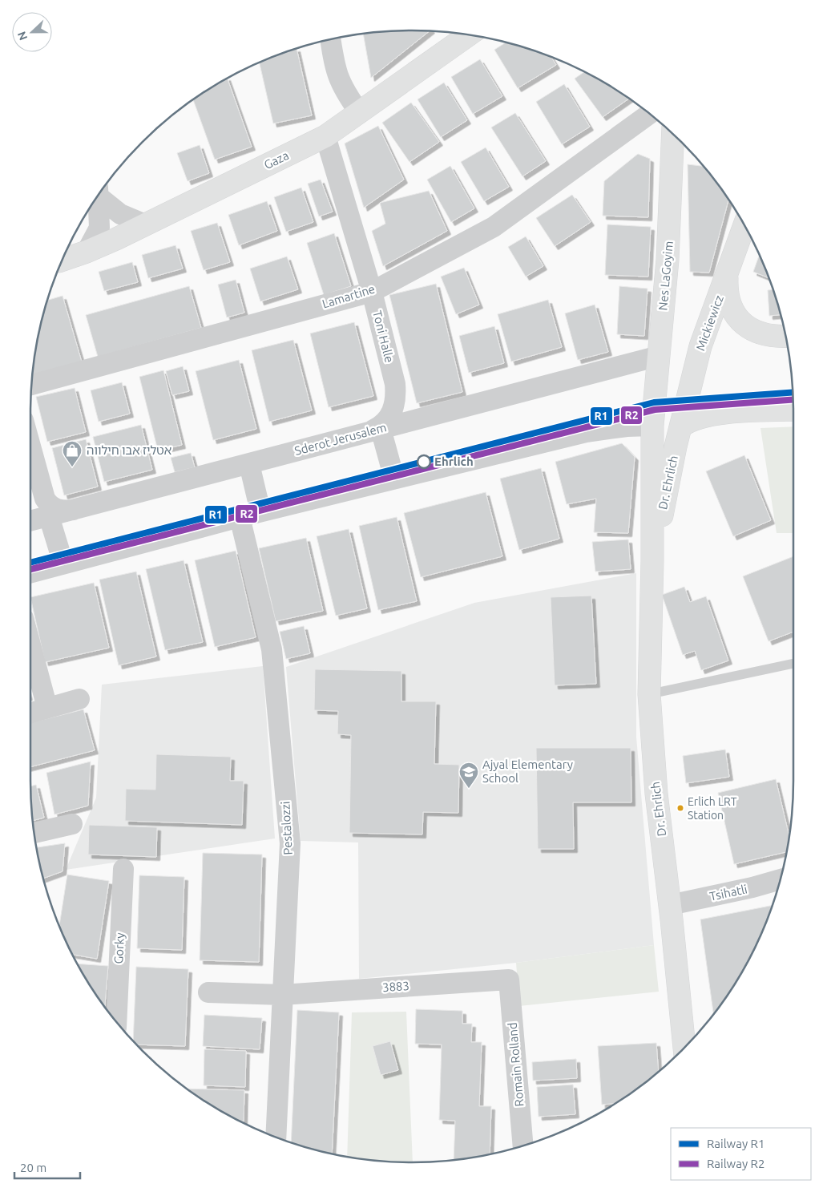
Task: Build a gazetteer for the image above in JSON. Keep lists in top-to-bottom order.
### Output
{
  "streets": {
    "street": [
      "Gaza",
      "Nes LaGoyim",
      "Lamartine",
      "Mickiewicz",
      "Toni Halle",
      "Sderot Jerusalem",
      "Dr. Ehrlich",
      "Pestalozzi",
      "Tsihatli",
      "Gorky",
      "3883",
      "Romain Rolland"
    ]
  },
  "crossings": [
    ["Gaza", "Toni Halle"],
    ["Nes LaGoyim", "Sderot Jerusalem"],
    ["Nes LaGoyim", "Dr. Ehrlich"],
    ["Lamartine", "Toni Halle"],
    ["Mickiewicz", "Dr. Ehrlich"],
    ["Toni Halle", "Sderot Jerusalem"],
    ["Dr. Ehrlich", "Tsihatli"],
    ["Pestalozzi", "3883"],
    ["3883", "Romain Rolland"]
  ],
  "places": {
    "other": ["Ehrlich", "Erlich LRT Station"],
    "shop": ["אטליז אבו חילווה"],
    "school or university": ["Ajyal Elementary School"]
  },
  "lines": ["rail line R1", "rail line R2"],
  "legend": ["Railway R1", "Railway R2"],
  "scale_bar": "20 m",
  "north": "left"
}
